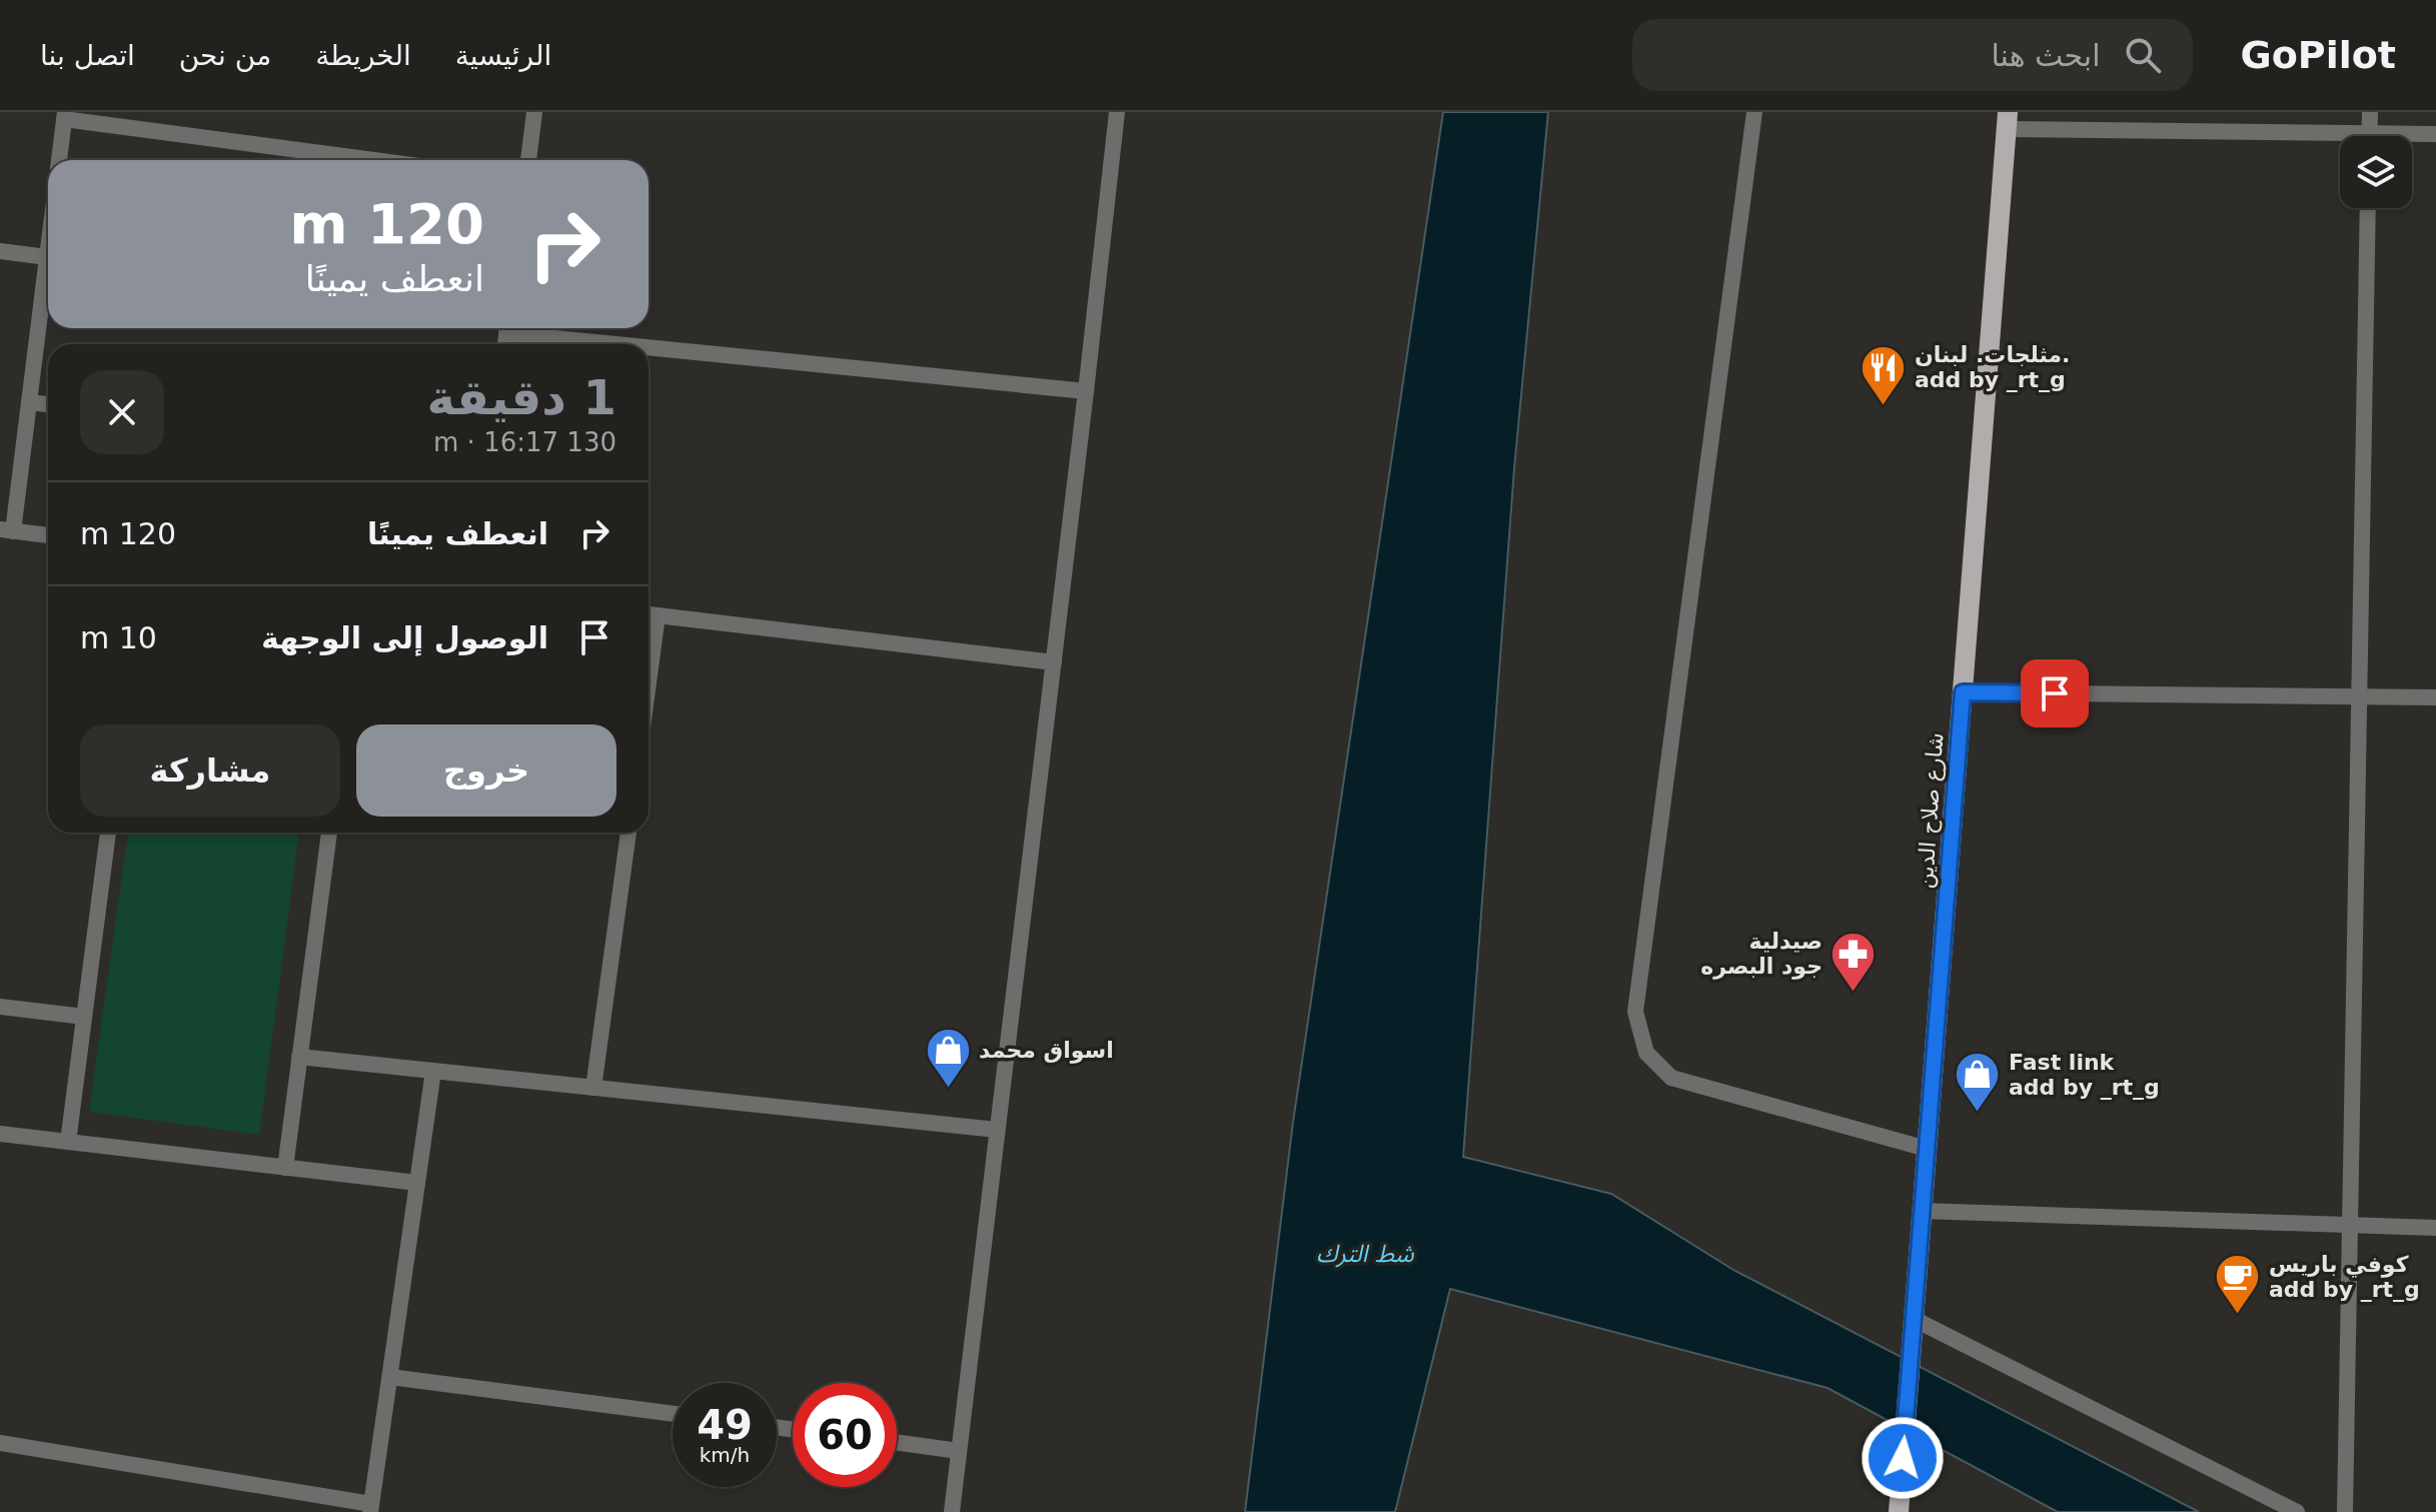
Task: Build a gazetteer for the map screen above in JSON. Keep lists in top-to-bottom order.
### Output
{
  "streets": {
    "main road": ["شارع صلاح الدين"]
  },
  "water": ["شط الترك"],
  "places": {
    "restaurant": ["مثلجات. لبنان. add by _rt_g"],
    "pharmacy": ["صيدلية جود البصره"],
    "shop": ["اسواق محمد", "Fast link add by _rt_g"],
    "cafe": ["كوفي باريس add by _rt_g"]
  },
  "page": {
    "header": "GoPilot",
    "search": "ابحث هنا",
    "nav": [
      "الرئيسية",
      "الخريطة",
      "من نحن",
      "اتصل بنا"
    ],
    "turn": ["120 m", "انعطف يمينًا"],
    "heading": ["1 دقيقة", "130 m · 16:17"],
    "list": [
      {
        "name": "انعطف يمينًا",
        "value": "120 m"
      },
      {
        "name": "الوصول إلى الوجهة",
        "value": "10 m"
      }
    ],
    "buttons": ["خروج", "مشاركة"],
    "speed": "49 km/h",
    "limit": "60"
  }
}
